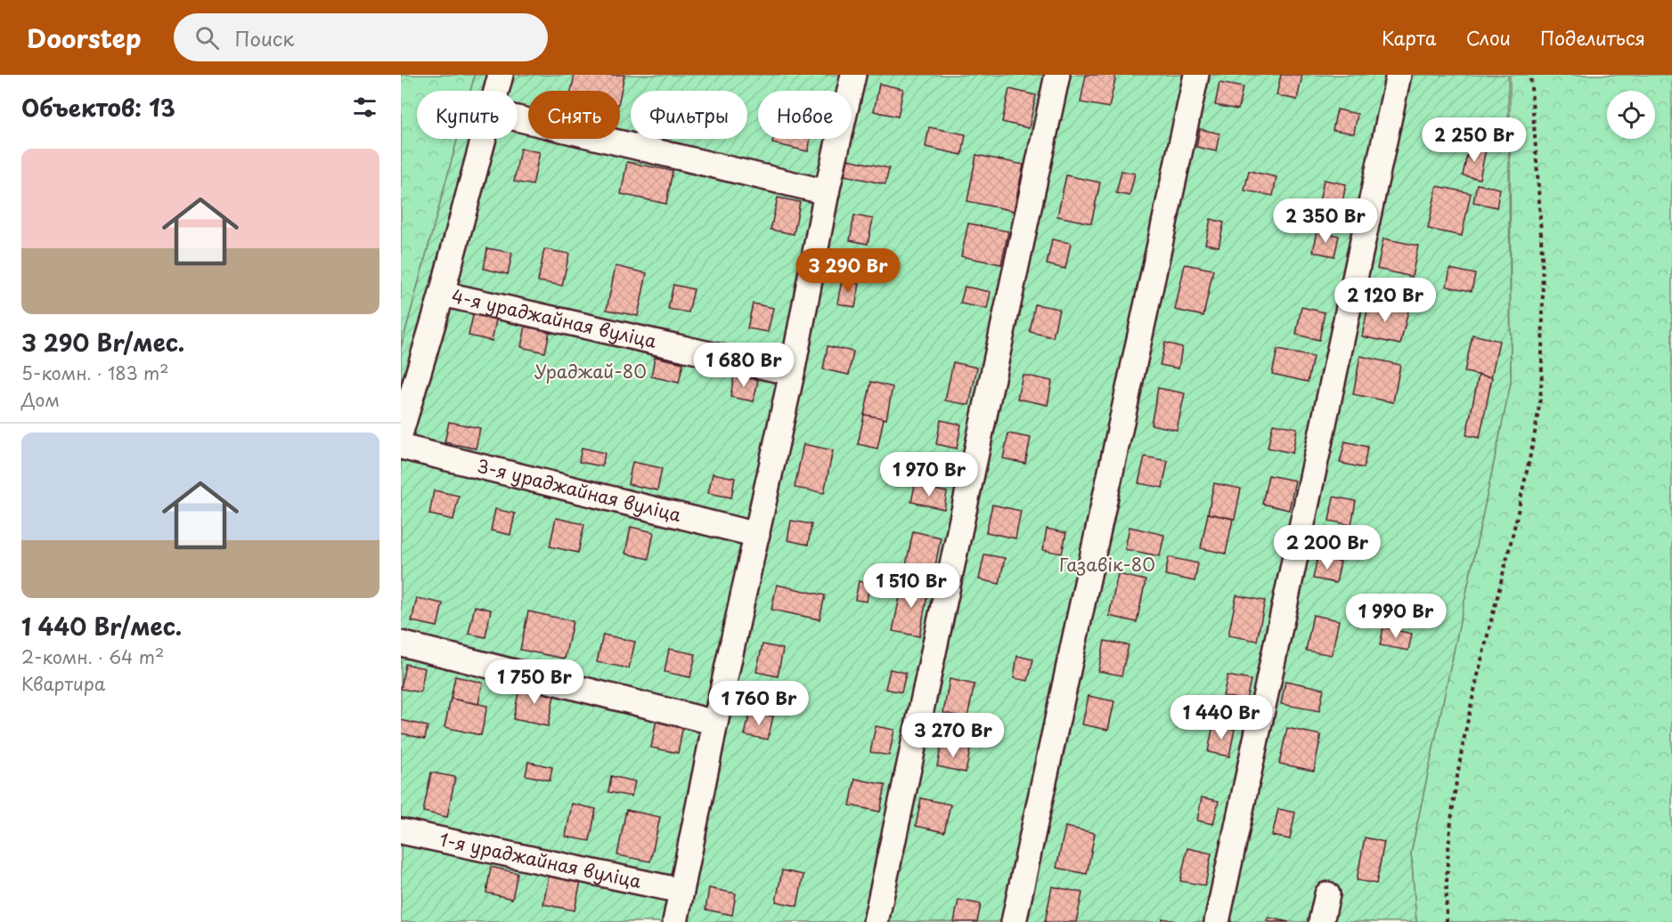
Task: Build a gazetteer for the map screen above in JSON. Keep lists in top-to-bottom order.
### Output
{
  "streets": {
    "lane": ["4-я ураджайная вуліца", "3-я ураджайная вуліца", "1-я ураджайная вуліца"]
  },
  "parks": ["Ураджай-80", "Газавік-80"],
  "page": {
    "header": "Doorstep",
    "search": "Поиск",
    "nav": ["Карта", "Слои", "Поделиться"],
    "heading": "Объектов: 13",
    "chip": [
      "Купить",
      "Снять",
      "Фильтры",
      "Новое"
    ],
    "price": [
      "2 250 Br",
      "2 350 Br",
      "3 290 Br",
      "2 120 Br",
      "1 680 Br",
      "1 970 Br",
      "2 200 Br",
      "1 510 Br",
      "1 990 Br",
      "1 750 Br",
      "1 760 Br",
      "1 440 Br",
      "3 270 Br"
    ],
    "list": [
      {
        "name": "3 290 Br/мес.",
        "note": "5-комн. · 183 m² · Дом"
      },
      {
        "name": "1 440 Br/мес.",
        "note": "2-комн. · 64 m² · Квартира"
      }
    ]
  }
}
